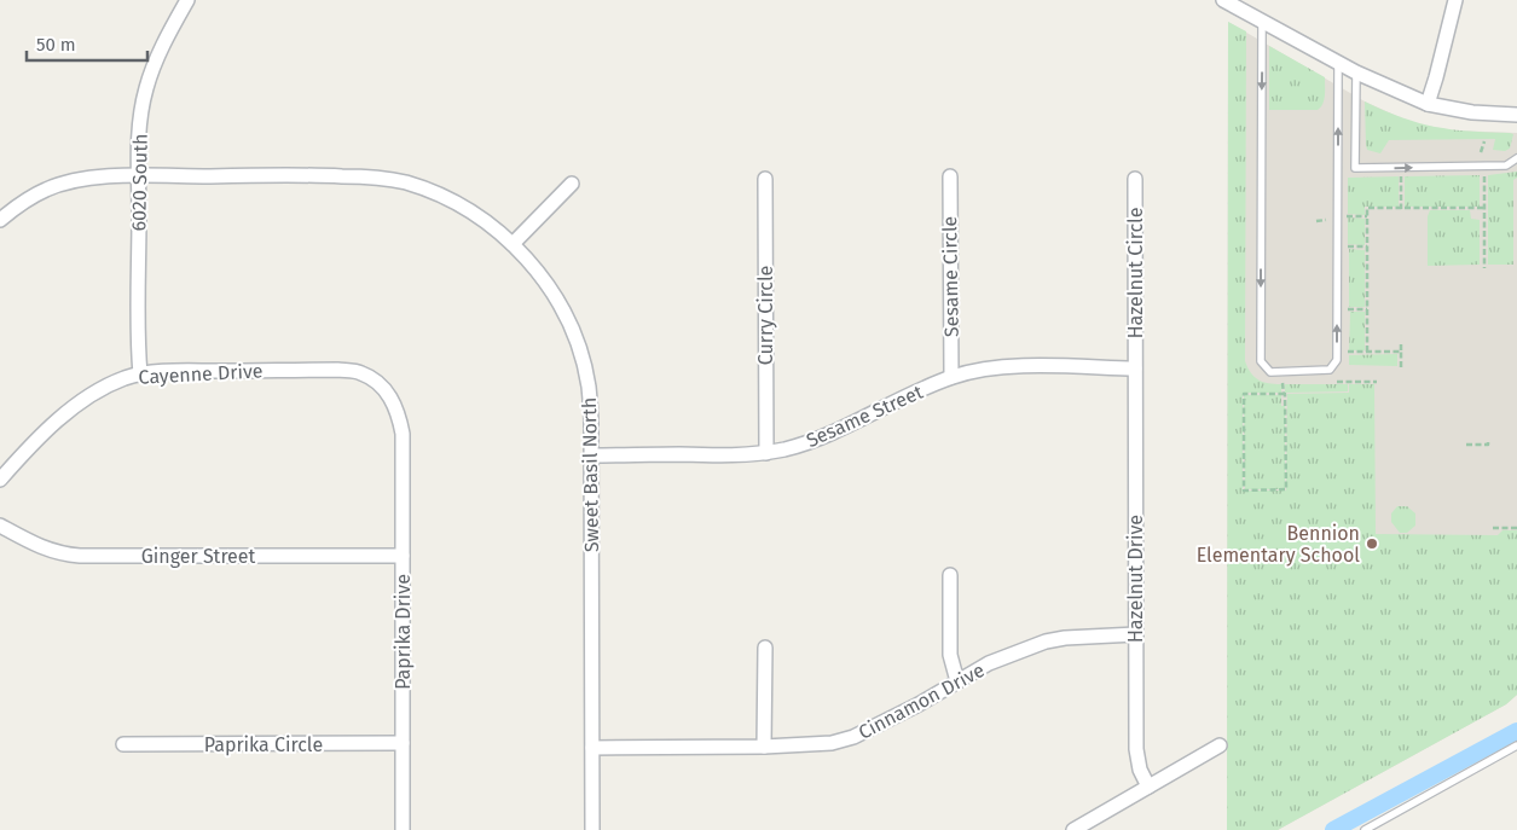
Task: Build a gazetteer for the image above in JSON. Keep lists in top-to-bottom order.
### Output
{
  "streets": {
    "street": [
      "6020 South",
      "Hazelnut Circle",
      "Sesame Circle",
      "Curry Circle",
      "Cayenne Drive",
      "Sesame Street",
      "Sweet Basil North",
      "Ginger Street",
      "Hazelnut Drive",
      "Paprika Drive",
      "Cinnamon Drive",
      "Paprika Circle"
    ]
  },
  "crossings": [
    ["6020 South", "Cayenne Drive"],
    ["6020 South", "Sweet Basil North"],
    ["Hazelnut Circle", "Sesame Street"],
    ["Hazelnut Circle", "Hazelnut Drive"],
    ["Sesame Circle", "Sesame Street"],
    ["Curry Circle", "Sesame Street"],
    ["Cayenne Drive", "Paprika Drive"],
    ["Sesame Street", "Sweet Basil North"],
    ["Sesame Street", "Hazelnut Drive"],
    ["Sweet Basil North", "Cinnamon Drive"],
    ["Ginger Street", "Paprika Drive"],
    ["Hazelnut Drive", "Cinnamon Drive"],
    ["Paprika Drive", "Paprika Circle"]
  ],
  "places": ["Bennion Elementary School"],
  "scale_bar": "50 m"
}
